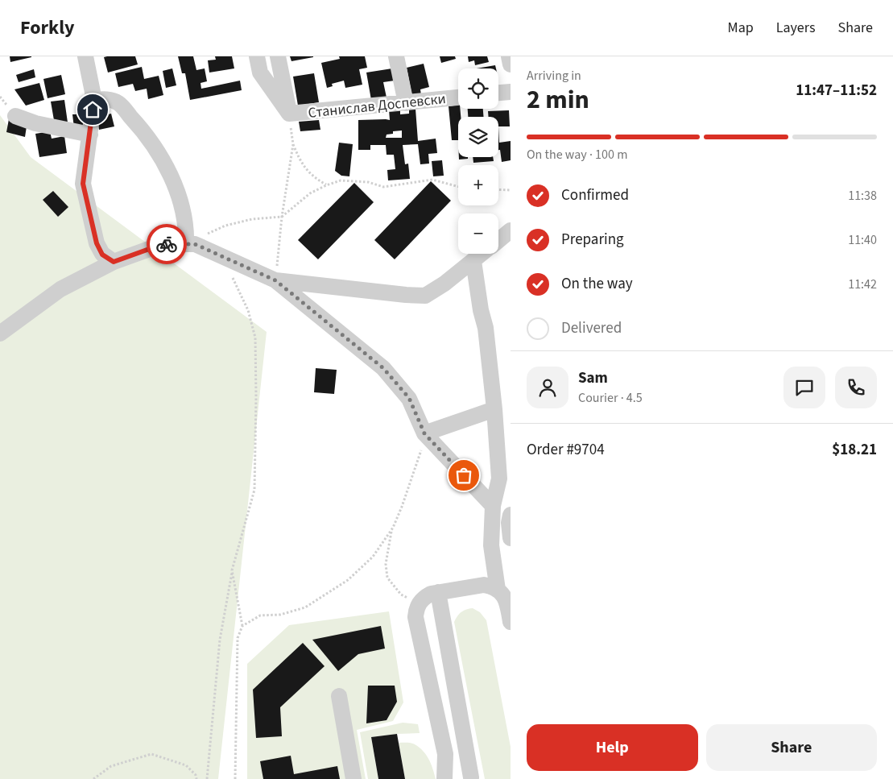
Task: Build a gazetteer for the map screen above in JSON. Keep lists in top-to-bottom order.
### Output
{
  "streets": {
    "street": ["Станислав Доспевски"]
  },
  "page": {
    "header": "Forkly",
    "nav": ["Map", "Layers", "Share"],
    "heading": ["2 min", "Arriving in", "11:47–11:52"],
    "panel": [
      "Sam",
      "Courier · 4.5",
      "Order #9704",
      "$18.21"
    ],
    "map_buttons": ["+", "−"],
    "bar": "On the way · 100 m",
    "list": [
      ["Confirmed", "11:38"],
      ["Preparing", "11:40"],
      ["On the way", "11:42"],
      "Delivered"
    ],
    "buttons": ["Help", "Share"]
  }
}
